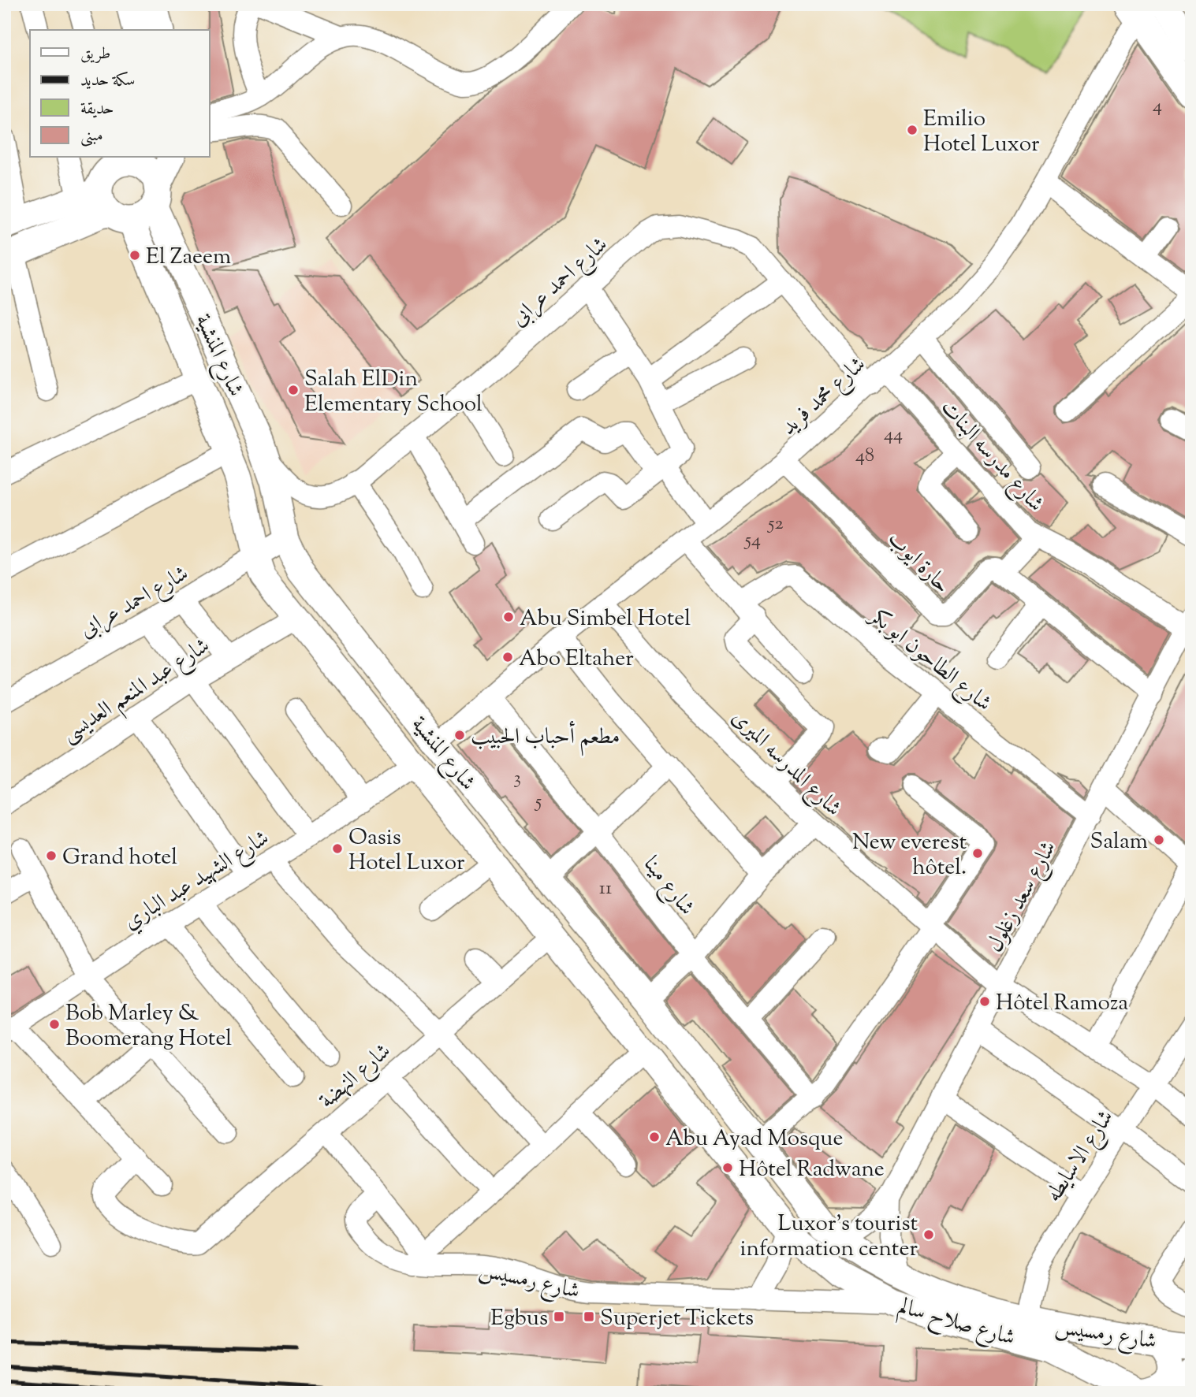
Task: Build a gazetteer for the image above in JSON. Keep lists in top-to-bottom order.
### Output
{
  "streets": {
    "main road": ["شارع المنشية", "شارع رمسيس", "شارع صلاح سالم"],
    "street": [
      "شارع احمد عرابى",
      "شارع محمد فريد",
      "شارع مدرسه البنات",
      "حارة ايوب",
      "شارع الطاحون ابو بكر",
      "شارع عبد المنعم العديسى",
      "شارع المدرسه الميرى",
      "شارع الشهيد عبد الباري",
      "شارع مينا",
      "شارع سعد زغلول",
      "شارع النهضة",
      "شارع الاسايطه"
    ]
  },
  "crossings": [
    ["شارع احمد عرابى", "شارع المنشية"],
    ["شارع احمد عرابى", "شارع محمد فريد"],
    ["شارع المنشية", "شارع محمد فريد"],
    ["شارع المنشية", "شارع عبد المنعم العديسى"],
    ["شارع المنشية", "شارع الشهيد عبد الباري"],
    ["شارع المنشية", "شارع سعد زغلول"],
    ["شارع المنشية", "شارع النهضة"],
    ["شارع المنشية", "شارع رمسيس"],
    ["شارع المنشية", "شارع صلاح سالم"],
    ["شارع محمد فريد", "شارع مدرسه البنات"],
    ["شارع محمد فريد", "حارة ايوب"],
    ["شارع محمد فريد", "شارع المدرسه الميرى"],
    ["شارع محمد فريد", "شارع مينا"],
    ["شارع مدرسه البنات", "شارع سعد زغلول"],
    ["شارع الطاحون ابو بكر", "شارع سعد زغلول"],
    ["شارع المدرسه الميرى", "شارع سعد زغلول"],
    ["شارع المدرسه الميرى", "شارع الاسايطه"],
    ["شارع سعد زغلول", "شارع رمسيس"],
    ["شارع الاسايطه", "شارع رمسيس"],
    ["شارع رمسيس", "شارع صلاح سالم"]
  ],
  "places": {
    "other": [
      "Emilio Hotel Luxor",
      "El Zaeem",
      "Salah ElDin Elementary School",
      "Abu Simbel Hotel",
      "Abo Eltaher",
      "مطعم أحباب الحبيب",
      "Salam",
      "Oasis Hotel Luxor",
      "New everest hôtel.",
      "Grand hotel",
      "Hôtel Ramoza",
      "Bob Marley & Boomerang Hotel",
      "Abu Ayad Mosque",
      "Hôtel Radwane",
      "Luxor's tourist information center"
    ],
    "transit": ["Egbus", "Superjet Tickets"]
  },
  "house_numbers": [
    "4",
    "44",
    "48",
    "52",
    "54",
    "3",
    "5",
    "11"
  ],
  "legend": [
    "طريق",
    "سكة حديد",
    "حديقة",
    "مبنى"
  ]
}
